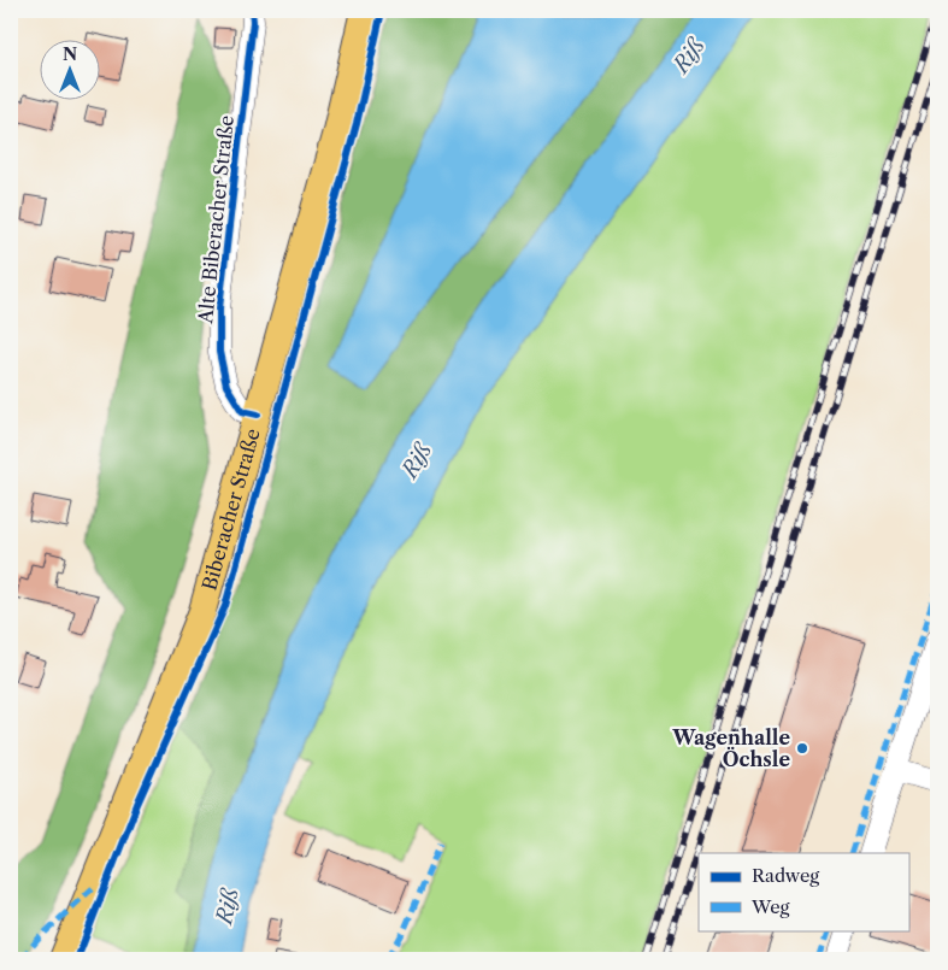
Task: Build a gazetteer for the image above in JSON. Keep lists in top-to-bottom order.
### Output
{
  "streets": {
    "main road": ["Biberacher Straße"],
    "street": ["Alte Biberacher Straße"]
  },
  "crossings": [
    ["Alte Biberacher Straße", "Biberacher Straße"]
  ],
  "water": ["Riß"],
  "places": ["Wagenhalle Öchsle"],
  "legend": ["Radweg", "Weg"],
  "north": "top"
}
